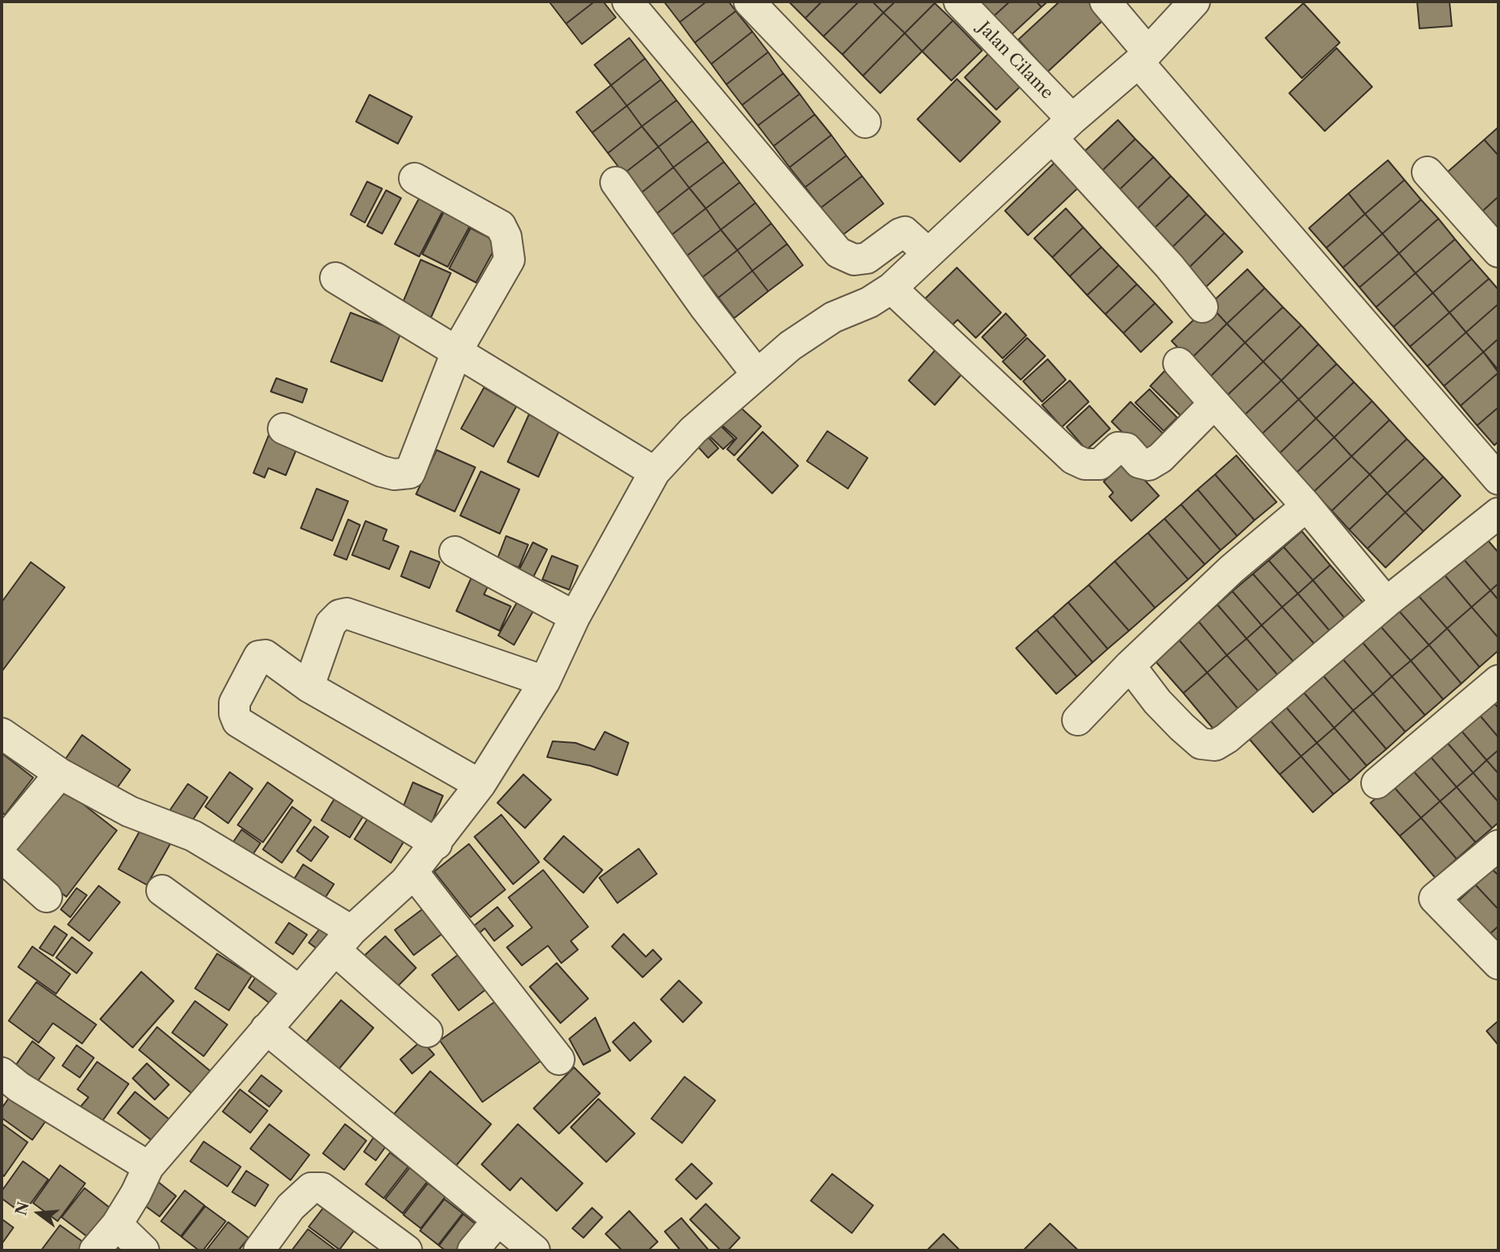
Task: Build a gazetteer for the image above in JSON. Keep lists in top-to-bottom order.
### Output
{
  "streets": {
    "street": ["Jalan Cilame"]
  },
  "north": "left"
}
